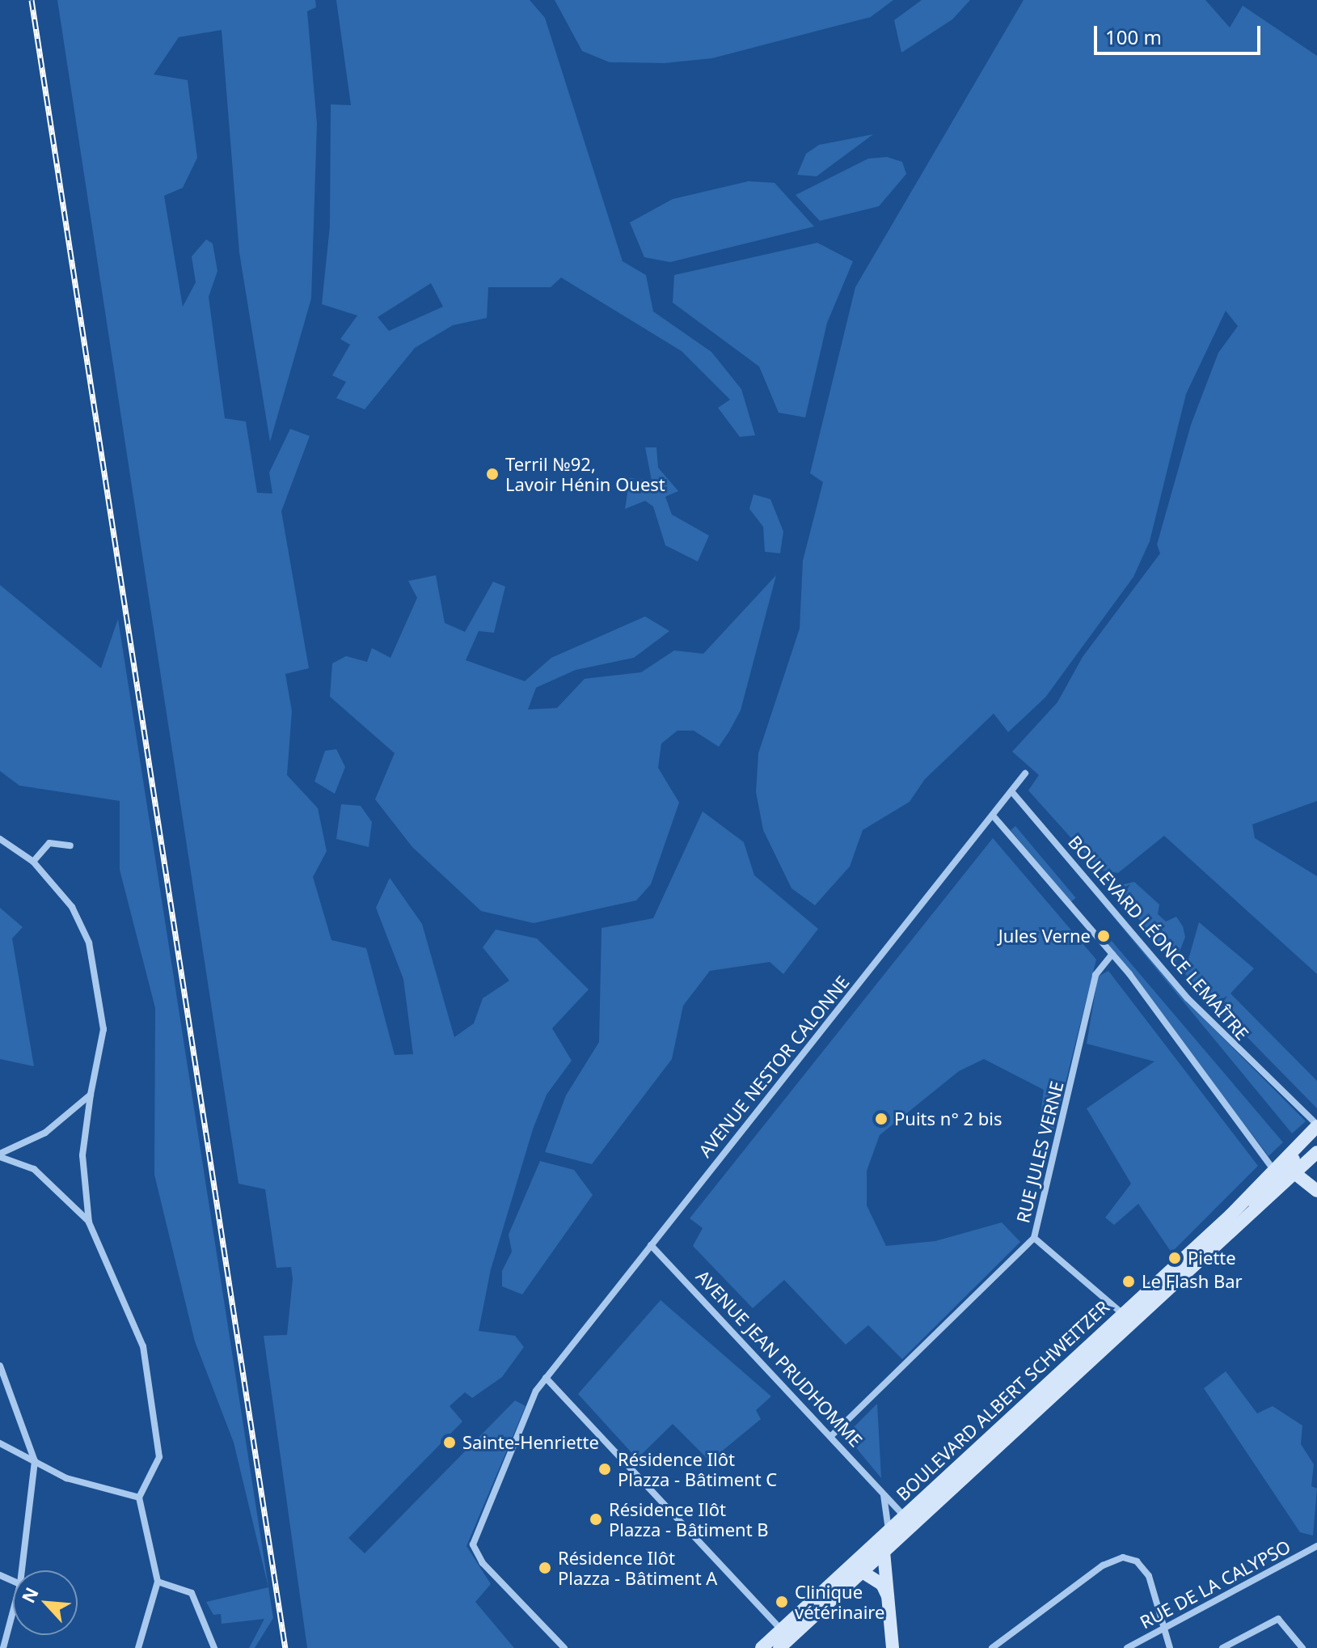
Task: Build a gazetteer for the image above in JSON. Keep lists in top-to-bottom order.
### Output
{
  "streets": {
    "main road": ["BOULEVARD ALBERT SCHWEITZER"],
    "street": [
      "BOULEVARD LÉONCE LEMAÎTRE",
      "AVENUE NESTOR CALONNE",
      "RUE JULES VERNE",
      "AVENUE JEAN PRUDHOMME",
      "RUE DE LA CALYPSO"
    ]
  },
  "crossings": [
    ["BOULEVARD LÉONCE LEMAÎTRE", "AVENUE NESTOR CALONNE"],
    ["BOULEVARD LÉONCE LEMAÎTRE", "BOULEVARD ALBERT SCHWEITZER"],
    ["AVENUE NESTOR CALONNE", "AVENUE JEAN PRUDHOMME"],
    ["RUE JULES VERNE", "AVENUE JEAN PRUDHOMME"],
    ["AVENUE JEAN PRUDHOMME", "BOULEVARD ALBERT SCHWEITZER"]
  ],
  "places": [
    "Terril №92, Lavoir Hénin Ouest",
    "Jules Verne",
    "Puits n° 2 bis",
    "Piette",
    "Le Flash Bar",
    "Sainte-Henriette",
    "Résidence Ilôt Plazza - Bâtiment C",
    "Résidence Ilôt Plazza - Bâtiment B",
    "Résidence Ilôt Plazza - Bâtiment A",
    "Clinique vétérinaire"
  ],
  "scale_bar": "100 m",
  "north": "top left"
}
